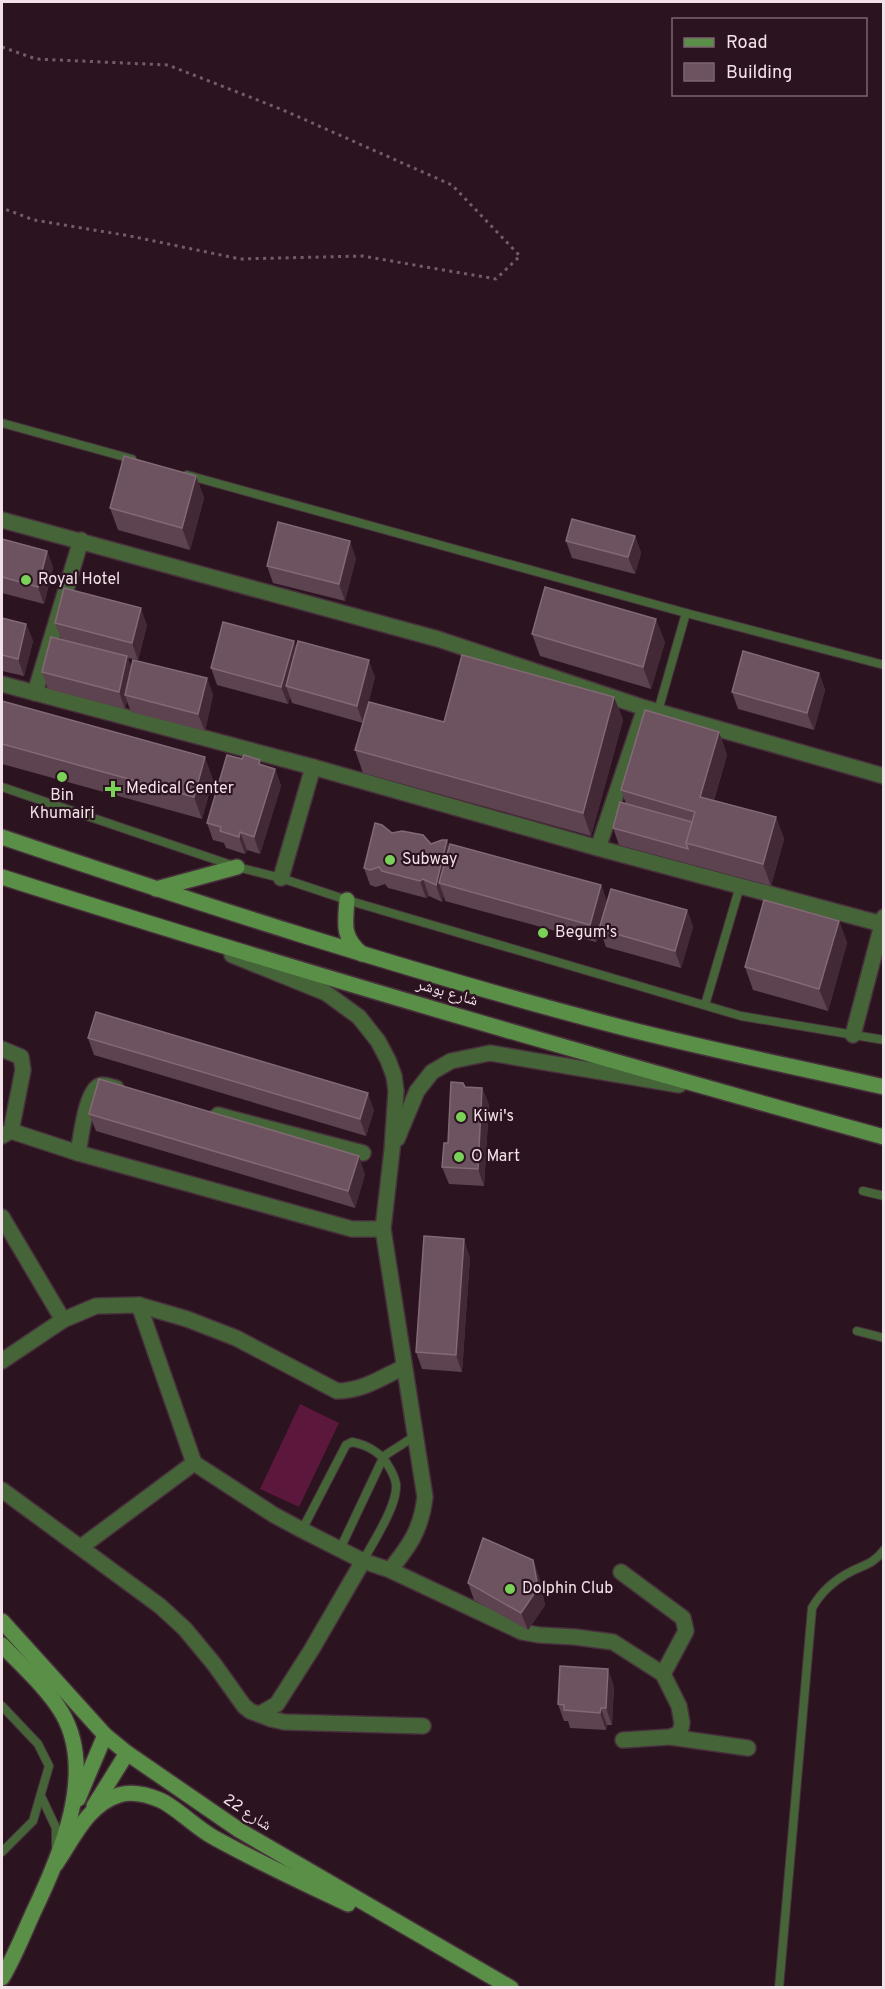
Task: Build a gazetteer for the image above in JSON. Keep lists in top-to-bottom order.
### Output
{
  "streets": {
    "main road": ["شارع بوشر", "شارع 22"]
  },
  "places": {
    "other": [
      "Royal Hotel",
      "Bin Khumairi",
      "Subway",
      "Begum's",
      "Kiwi's",
      "O Mart",
      "Dolphin Club"
    ],
    "health": ["Medical Center"]
  },
  "legend": ["Road", "Building"]
}
